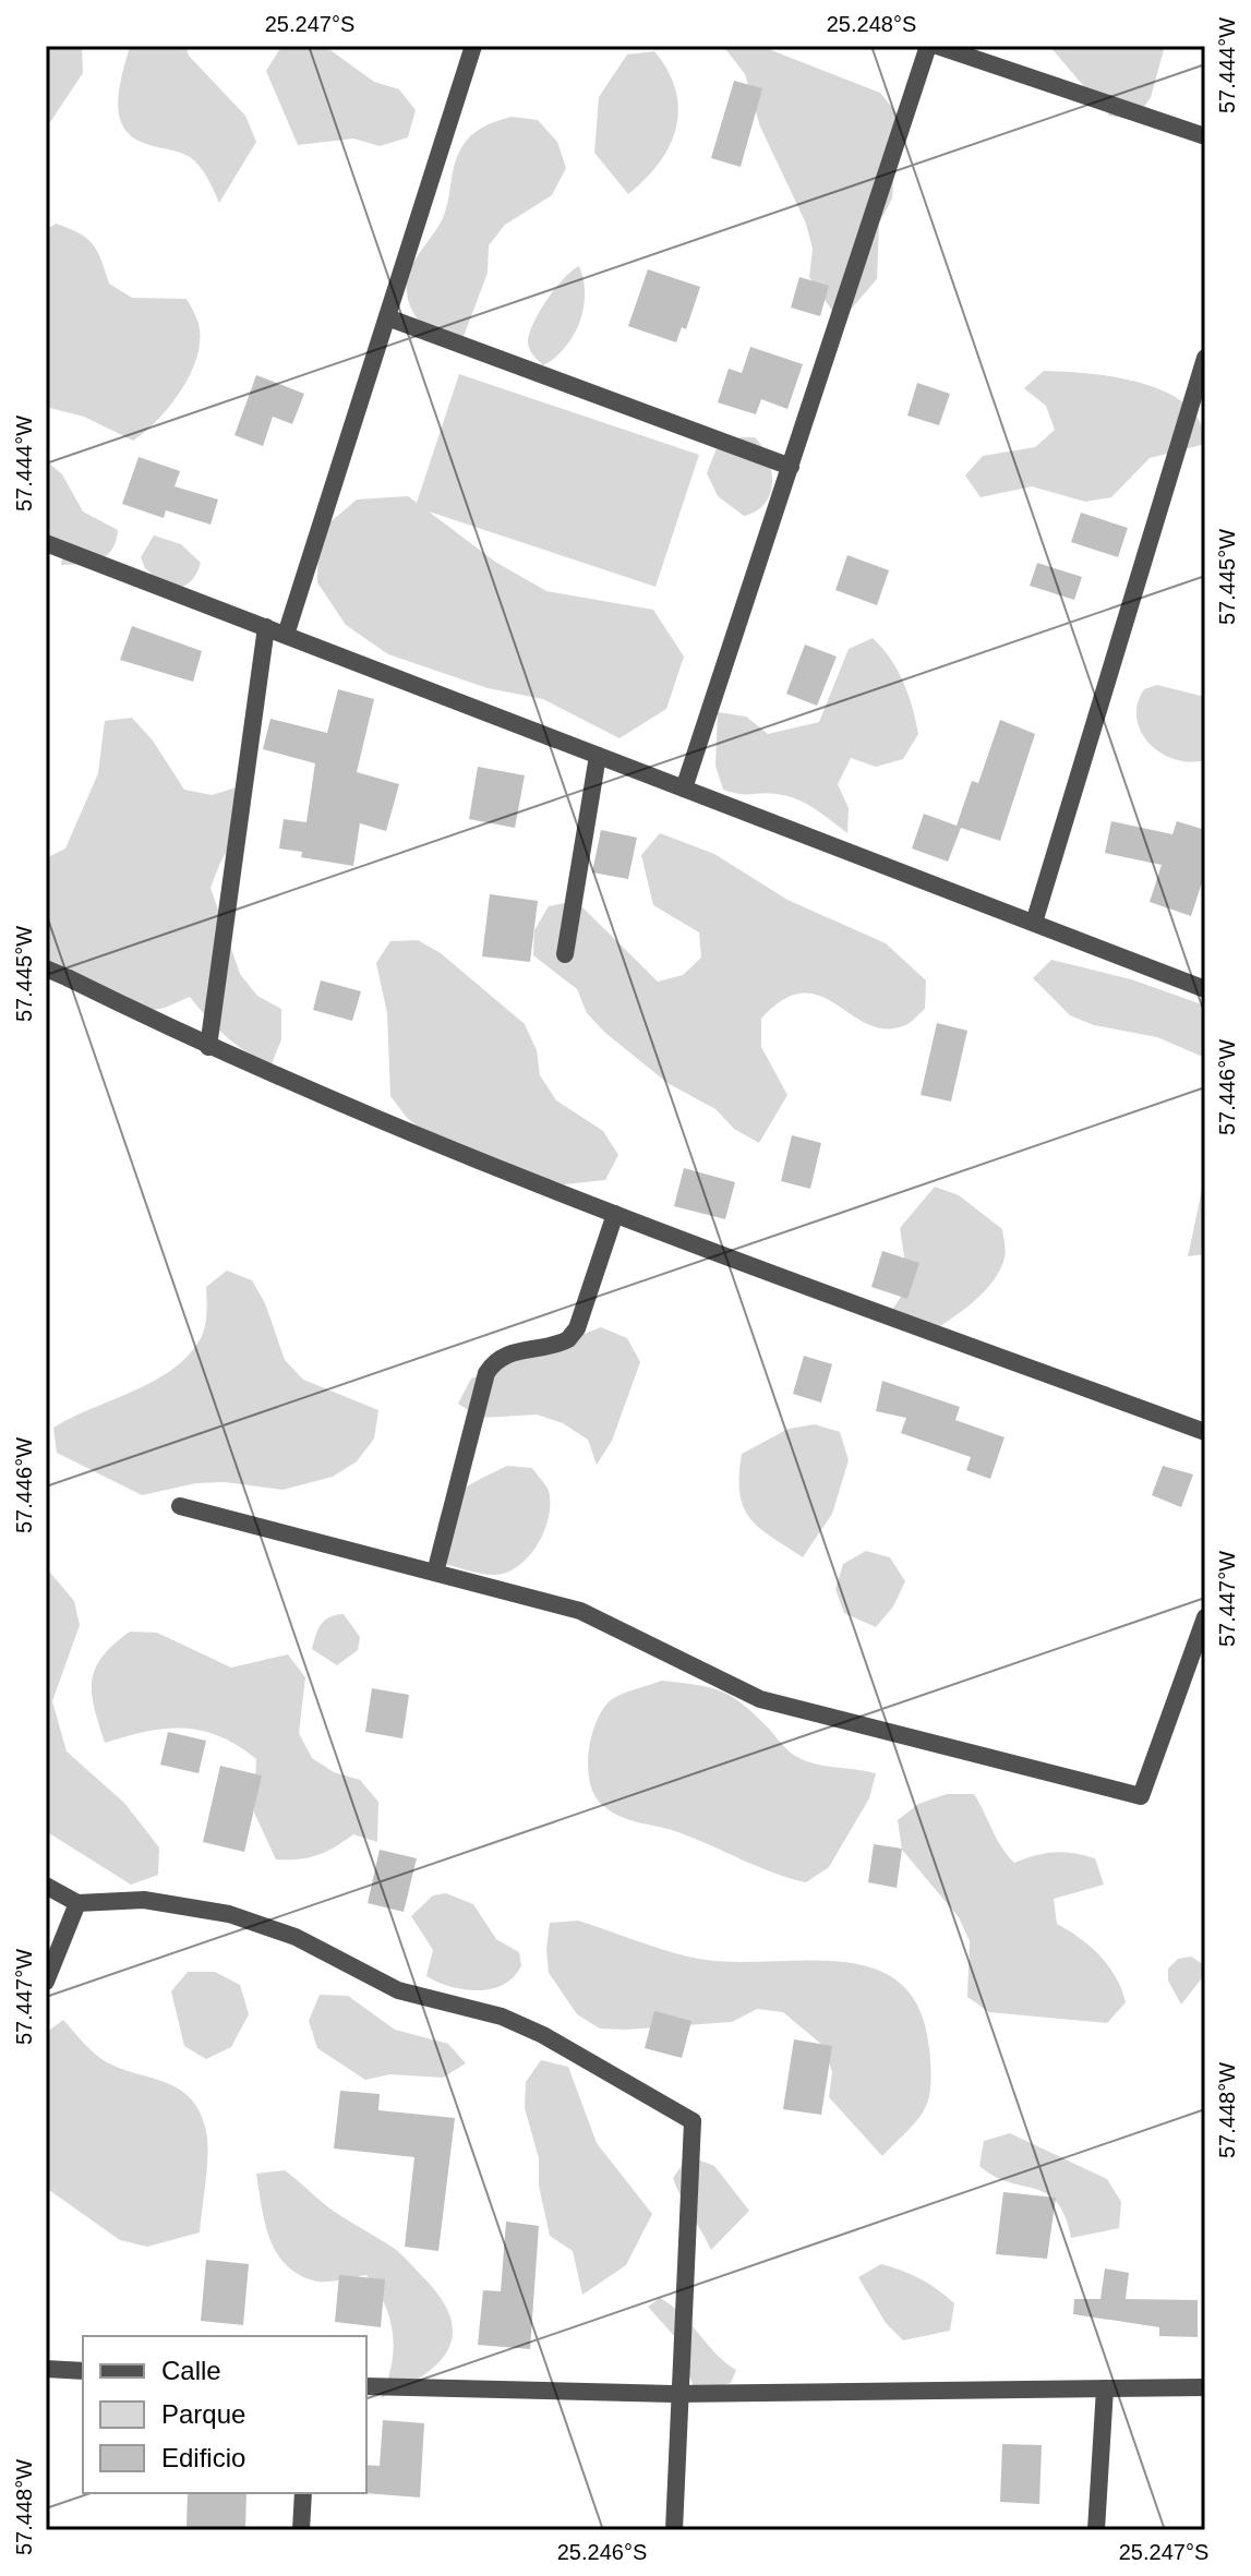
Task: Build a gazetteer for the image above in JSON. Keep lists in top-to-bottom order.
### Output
{
  "legend": ["Calle", "Parque", "Edificio"],
  "coordinates": [
    "25.247°S",
    "25.248°S",
    "57.444°W",
    "57.445°W",
    "57.446°W",
    "57.447°W",
    "57.448°W",
    "25.246°S"
  ]
}
